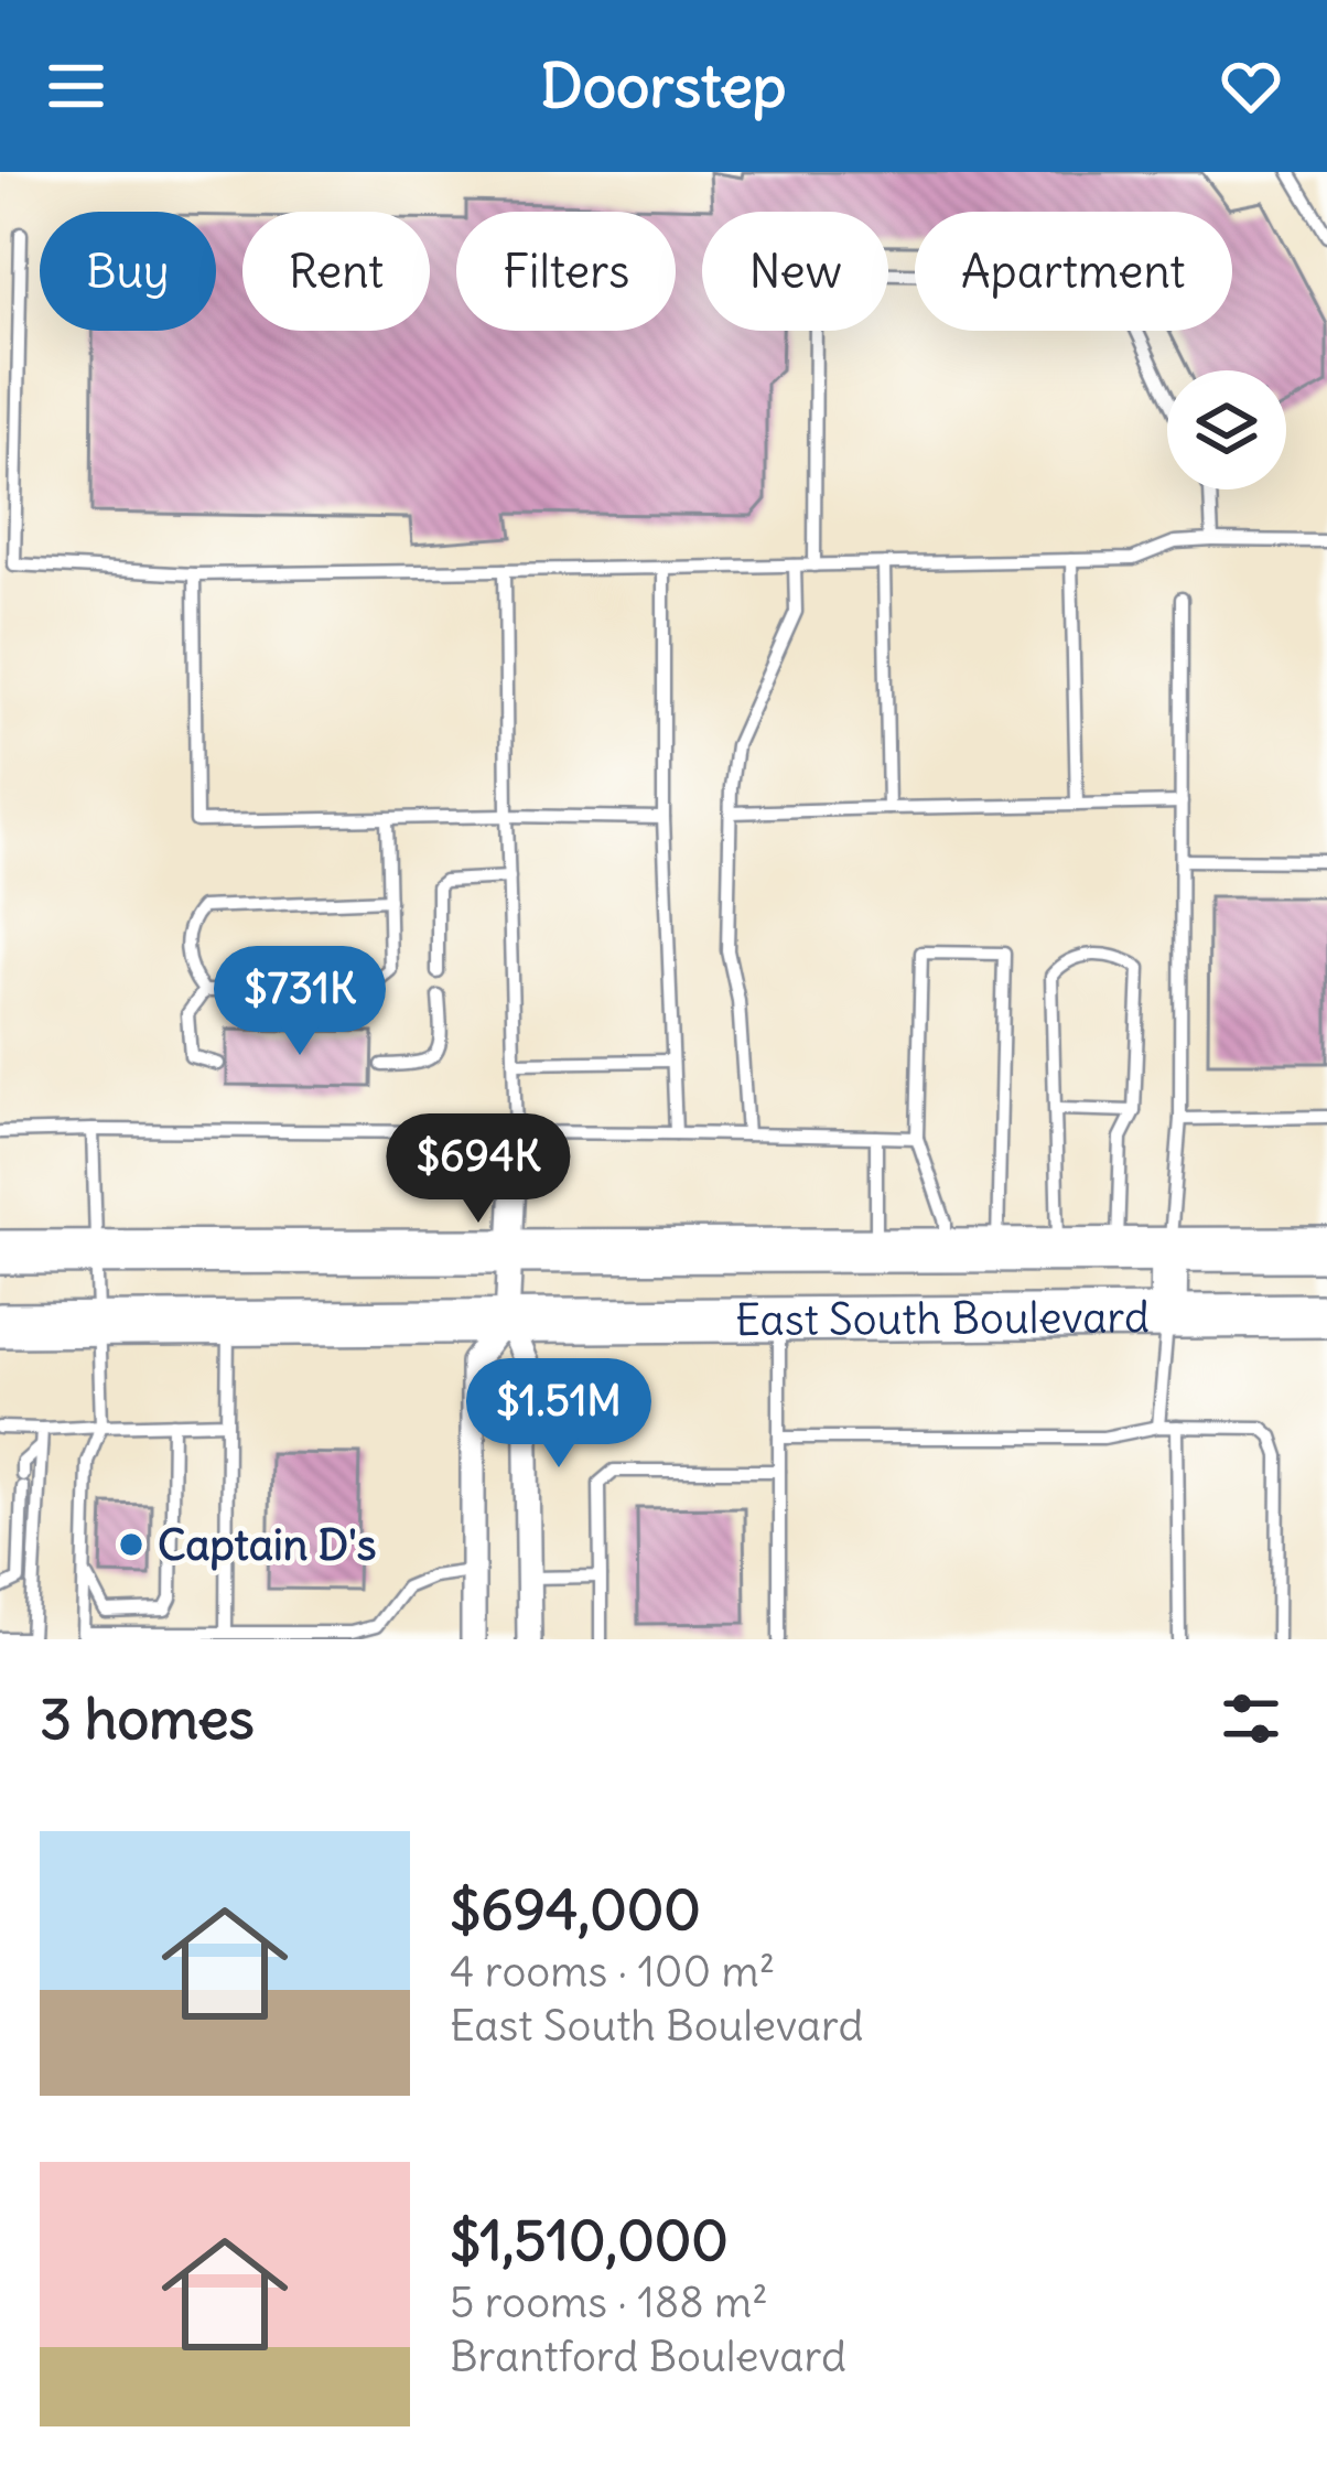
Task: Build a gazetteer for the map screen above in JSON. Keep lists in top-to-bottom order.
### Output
{
  "streets": {
    "highway": ["East South Boulevard"]
  },
  "places": ["Captain D's"],
  "page": {
    "header": "Doorstep",
    "chip": [
      "Buy",
      "Rent",
      "Filters",
      "New",
      "Apartment"
    ],
    "price": ["$731K", "$694K", "$1.51M"],
    "heading": "3 homes",
    "list": [
      {
        "name": "$694,000",
        "note": "4 rooms · 100 m² · East South Boulevard"
      },
      {
        "name": "$1,510,000",
        "note": "5 rooms · 188 m² · Brantford Boulevard"
      }
    ]
  }
}
